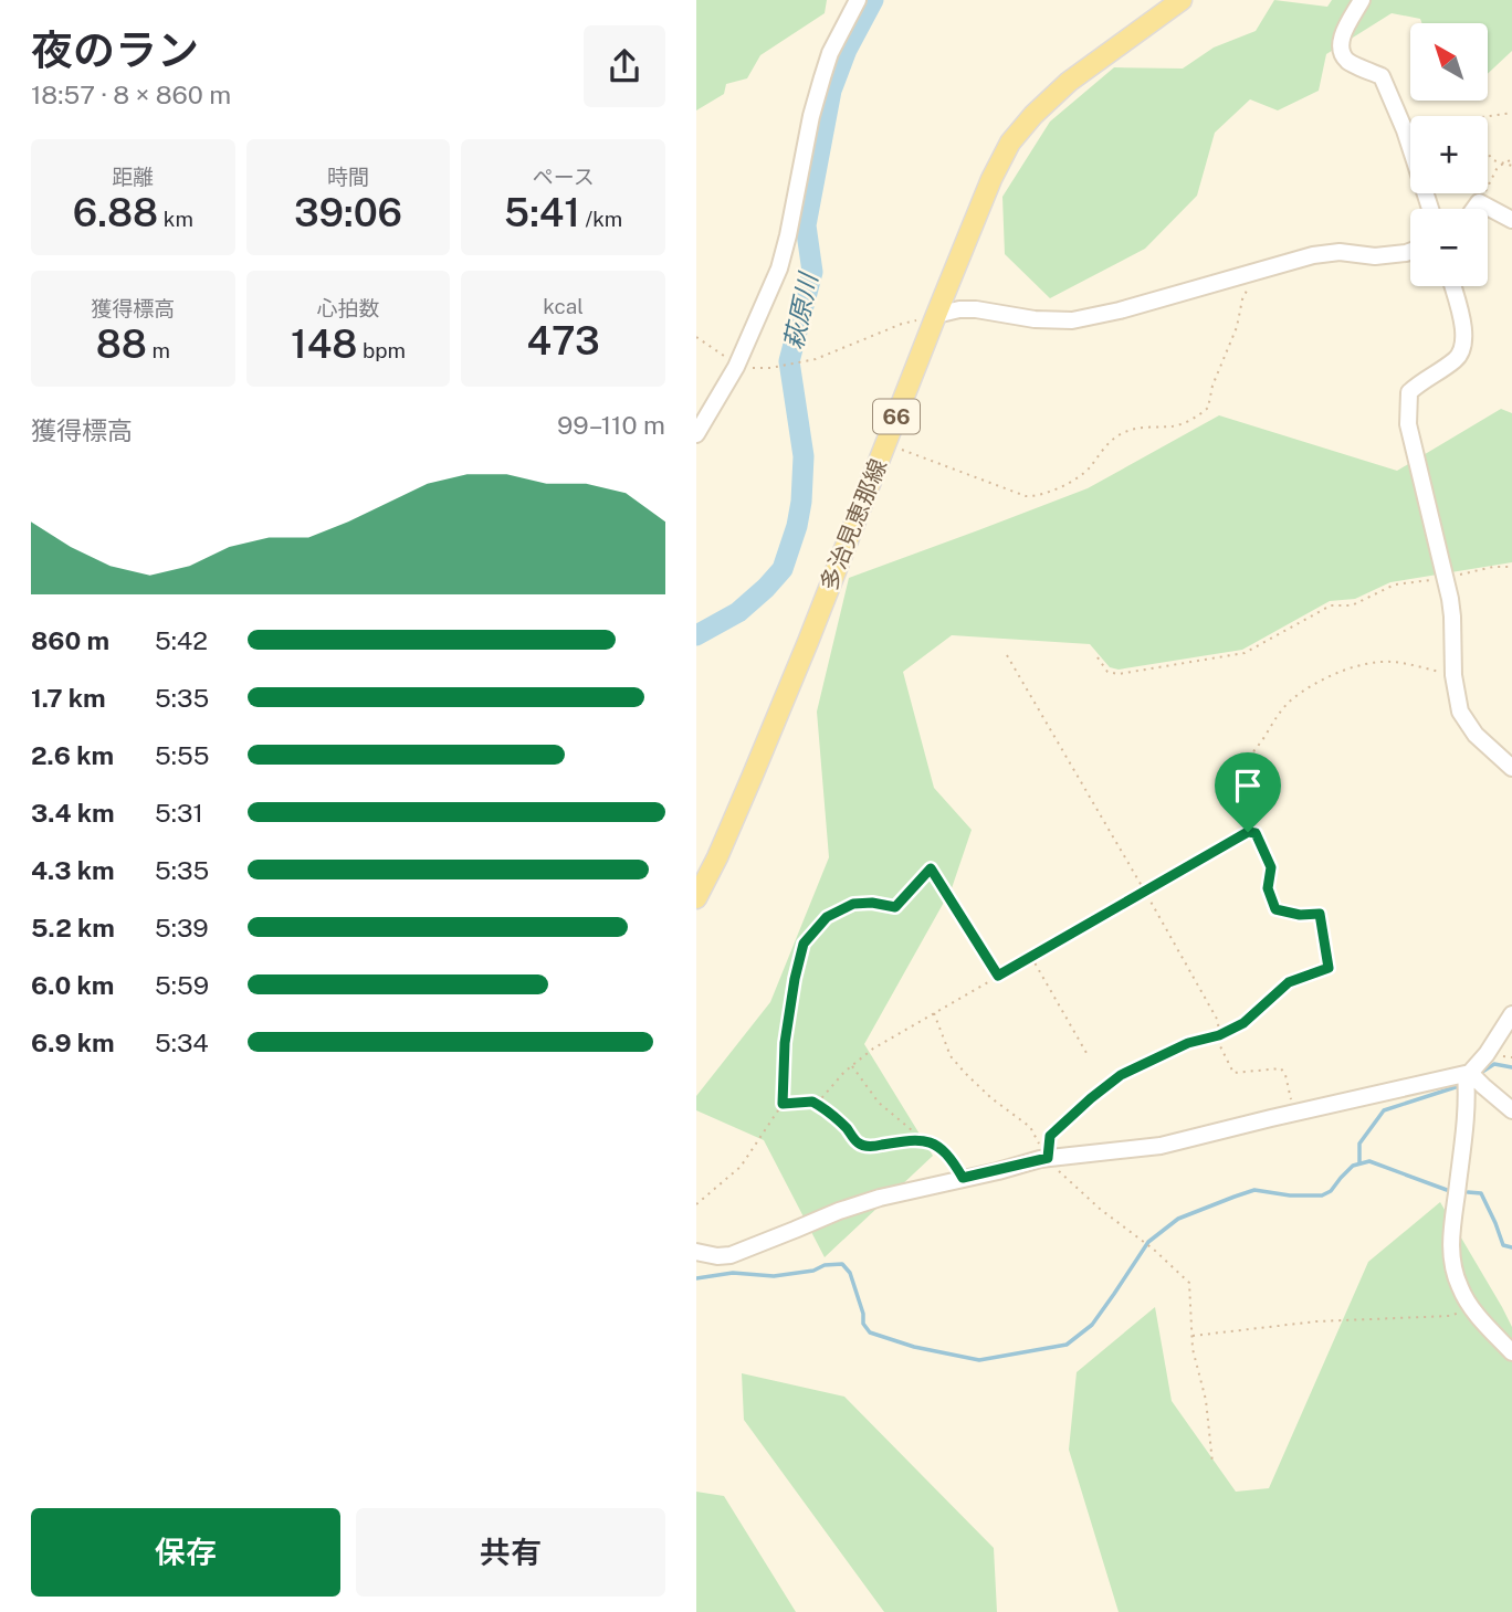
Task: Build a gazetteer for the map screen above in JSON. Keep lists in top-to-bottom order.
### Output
{
  "streets": {
    "main road": ["66", "多治見恵那線"]
  },
  "water": ["萩原川"],
  "north": "top left",
  "page": {
    "heading": ["夜のラン", "18:57 · 8 × 860 m"],
    "map_buttons": ["+", "−"],
    "stats": [
      ["距離", "6.88 km"],
      ["時間", "39:06"],
      ["ペース", "5:41 /km"],
      ["獲得標高", "88 m"],
      ["心拍数", "148 bpm"],
      ["kcal", "473"]
    ],
    "chart": ["獲得標高", "99–110 m"],
    "list": [
      {
        "name": "860 m",
        "note": "5:42"
      },
      {
        "name": "1.7 km",
        "note": "5:35"
      },
      {
        "name": "2.6 km",
        "note": "5:55"
      },
      {
        "name": "3.4 km",
        "note": "5:31"
      },
      {
        "name": "4.3 km",
        "note": "5:35"
      },
      {
        "name": "5.2 km",
        "note": "5:39"
      },
      {
        "name": "6.0 km",
        "note": "5:59"
      },
      {
        "name": "6.9 km",
        "note": "5:34"
      }
    ],
    "buttons": ["保存", "共有"]
  }
}
